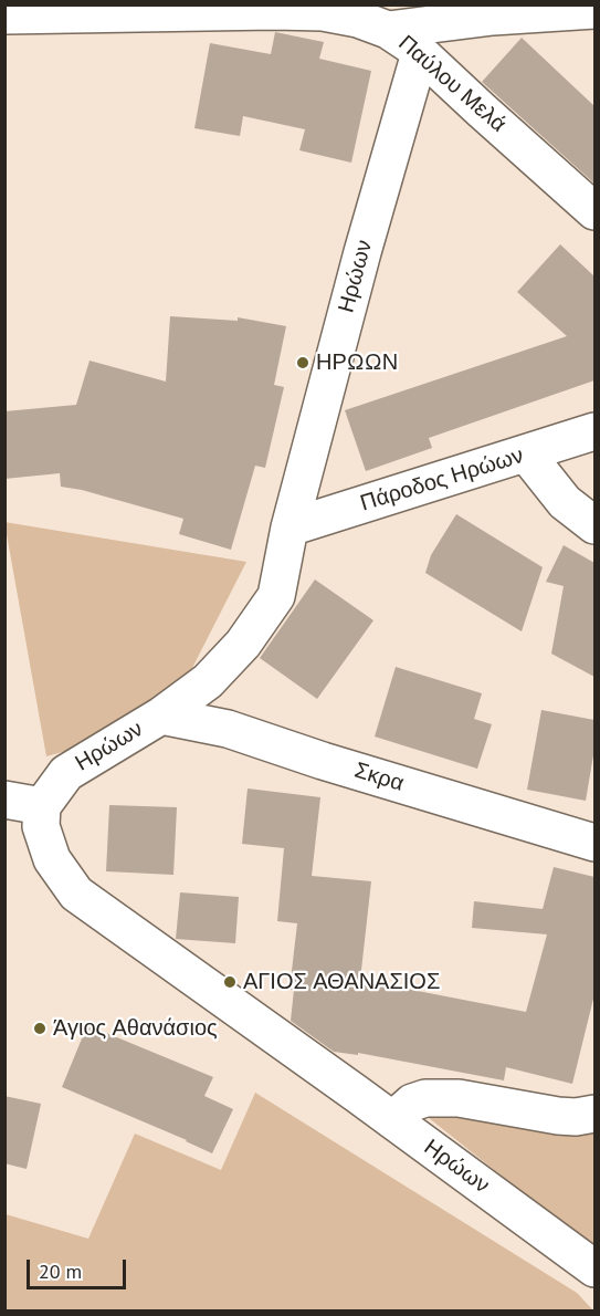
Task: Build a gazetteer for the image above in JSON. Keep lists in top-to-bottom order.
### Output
{
  "streets": {
    "street": [
      "Παύλου Μελά",
      "Ηρώων",
      "Πάροδος Ηρώων",
      "Σκρα"
    ]
  },
  "crossings": [
    ["Παύλου Μελά", "Ηρώων"],
    ["Ηρώων", "Πάροδος Ηρώων"],
    ["Ηρώων", "Σκρα"]
  ],
  "places": ["ΗΡΩΩΝ", "ΑΓΙΟΣ ΑΘΑΝΑΣΙΟΣ", "Άγιος Αθανάσιος"],
  "scale_bar": "20 m"
}
